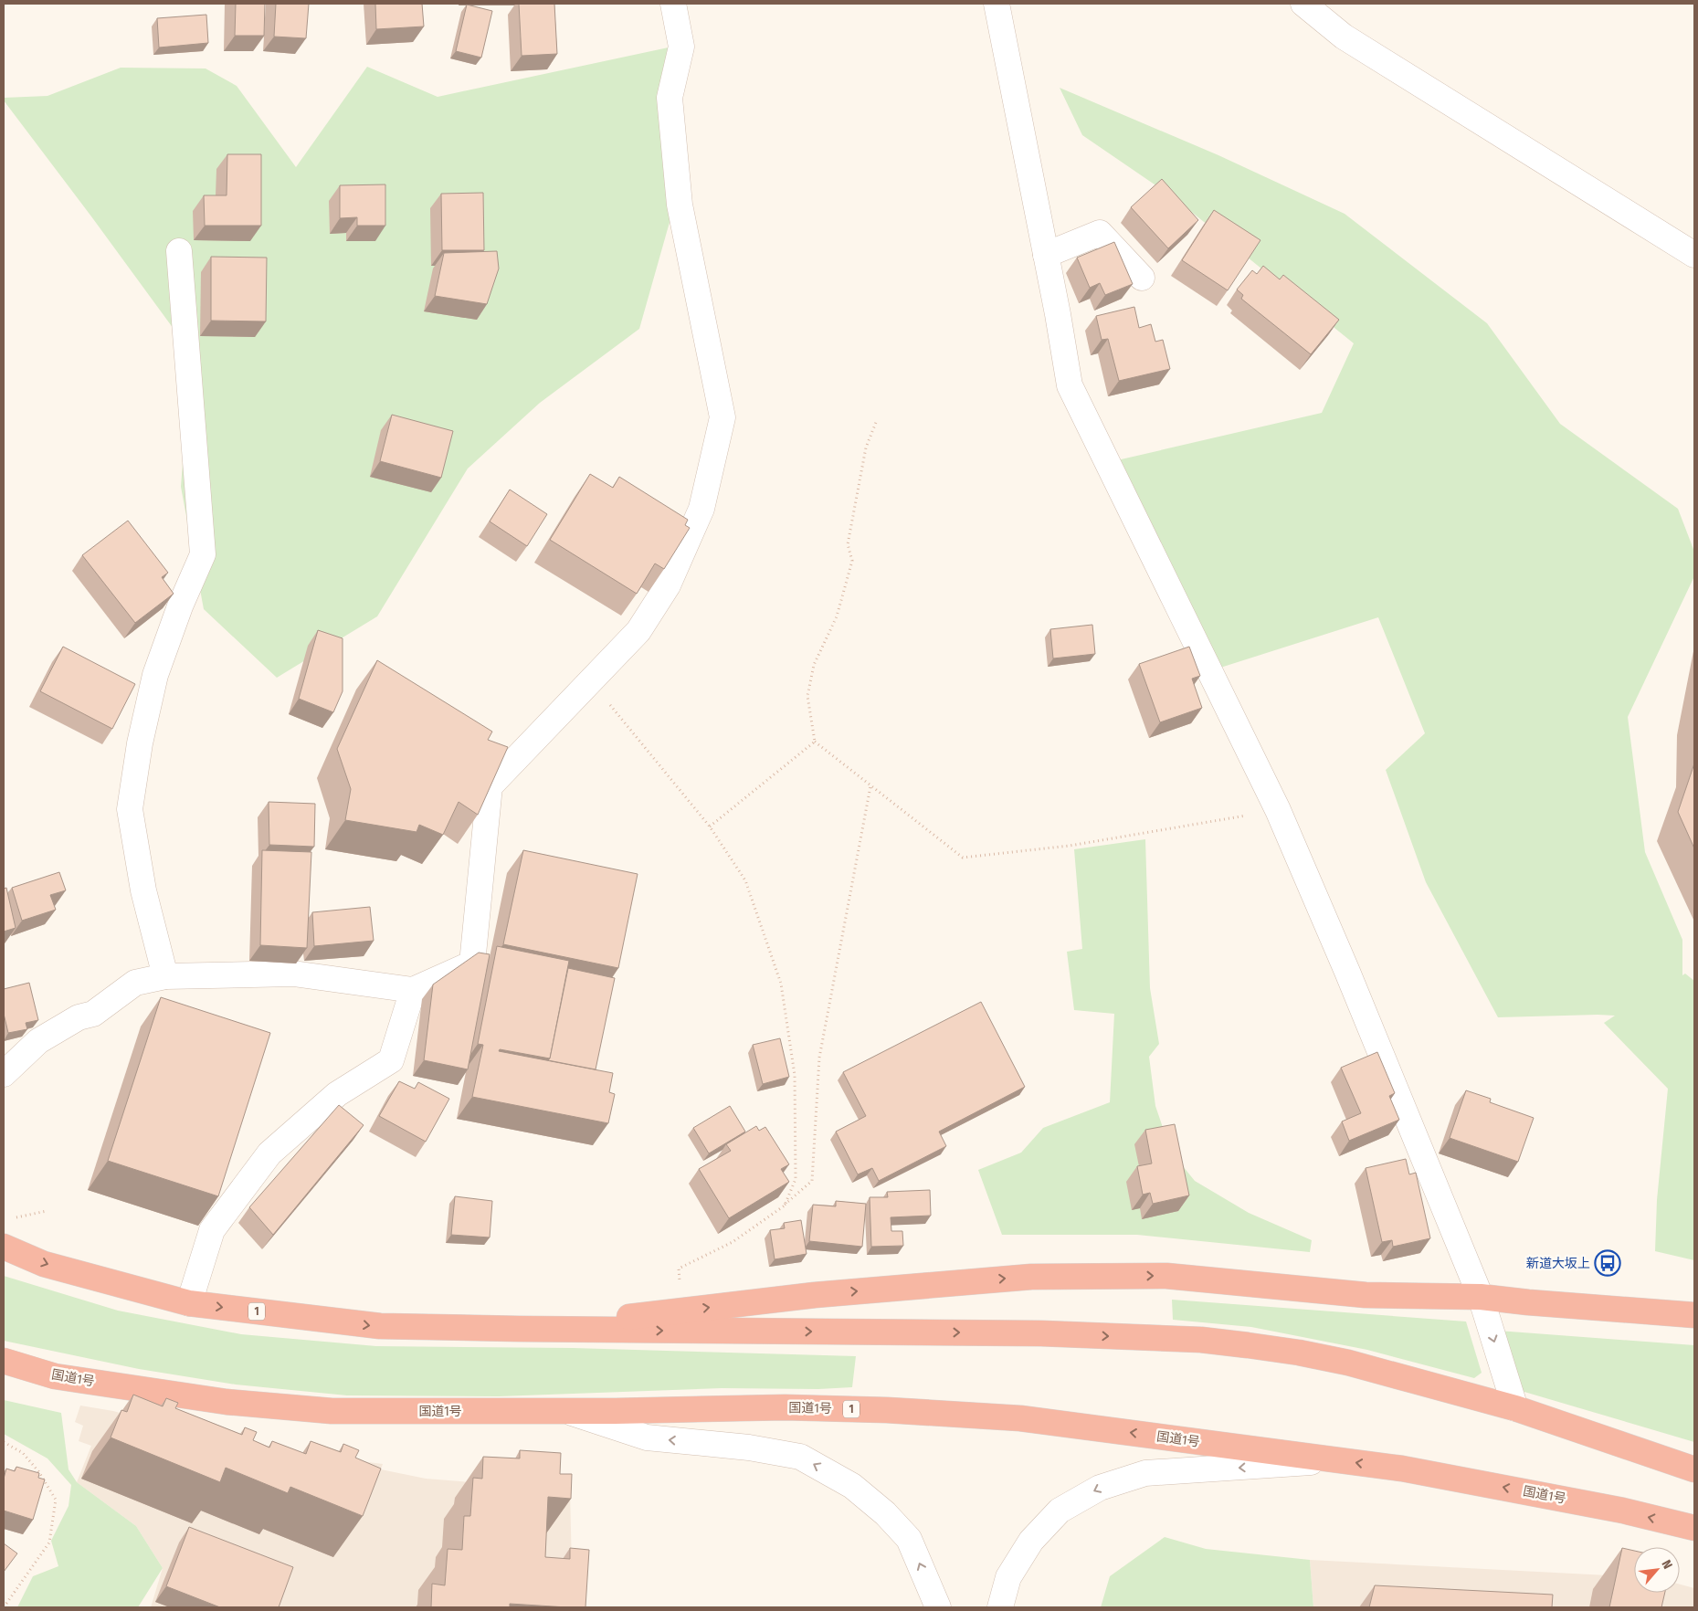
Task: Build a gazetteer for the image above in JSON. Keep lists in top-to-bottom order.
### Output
{
  "streets": {
    "highway": ["1", "国道1号"]
  },
  "places": {
    "bus stop": ["新道大坂上"]
  },
  "north": "top right"
}
